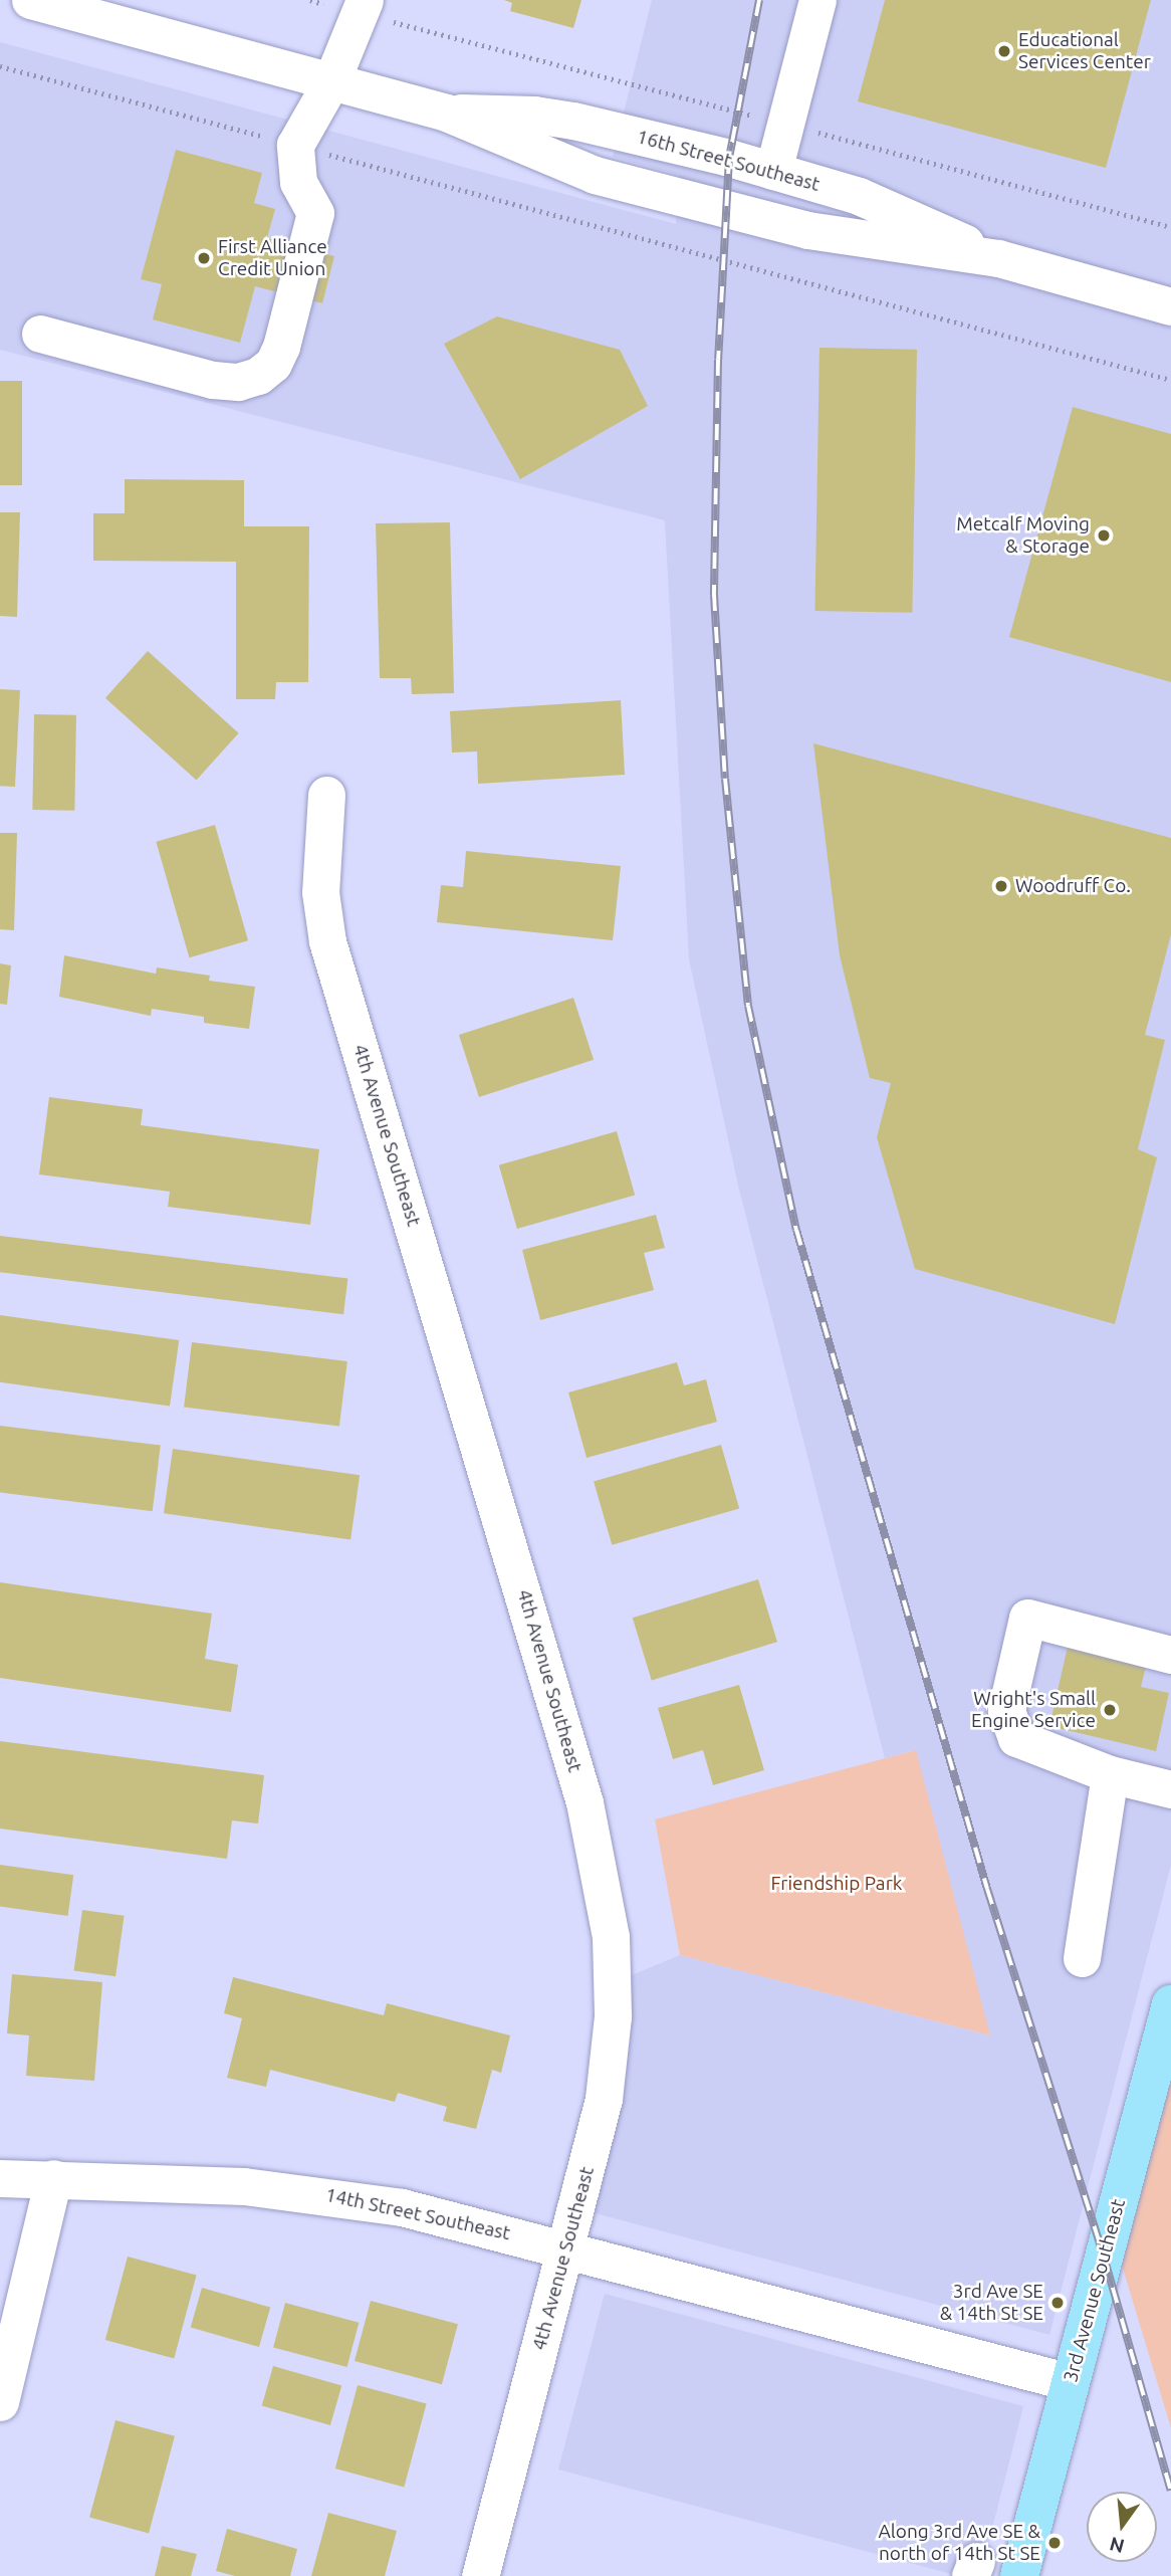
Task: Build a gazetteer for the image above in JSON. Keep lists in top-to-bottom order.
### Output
{
  "streets": {
    "main road": ["3rd Avenue Southeast"],
    "street": ["16th Street Southeast", "4th Avenue Southeast", "14th Street Southeast"]
  },
  "crossings": [
    ["4th Avenue Southeast", "14th Street Southeast"],
    ["14th Street Southeast", "3rd Avenue Southeast"]
  ],
  "parks": ["Friendship Park"],
  "places": [
    "Educational Services Center",
    "First Alliance Credit Union",
    "Metcalf Moving & Storage",
    "Woodruff Co.",
    "Wright's Small Engine Service",
    "3rd Ave SE & 14th St SE",
    "Along 3rd Ave SE & north of 14th St SE"
  ],
  "north": "bottom"
}
